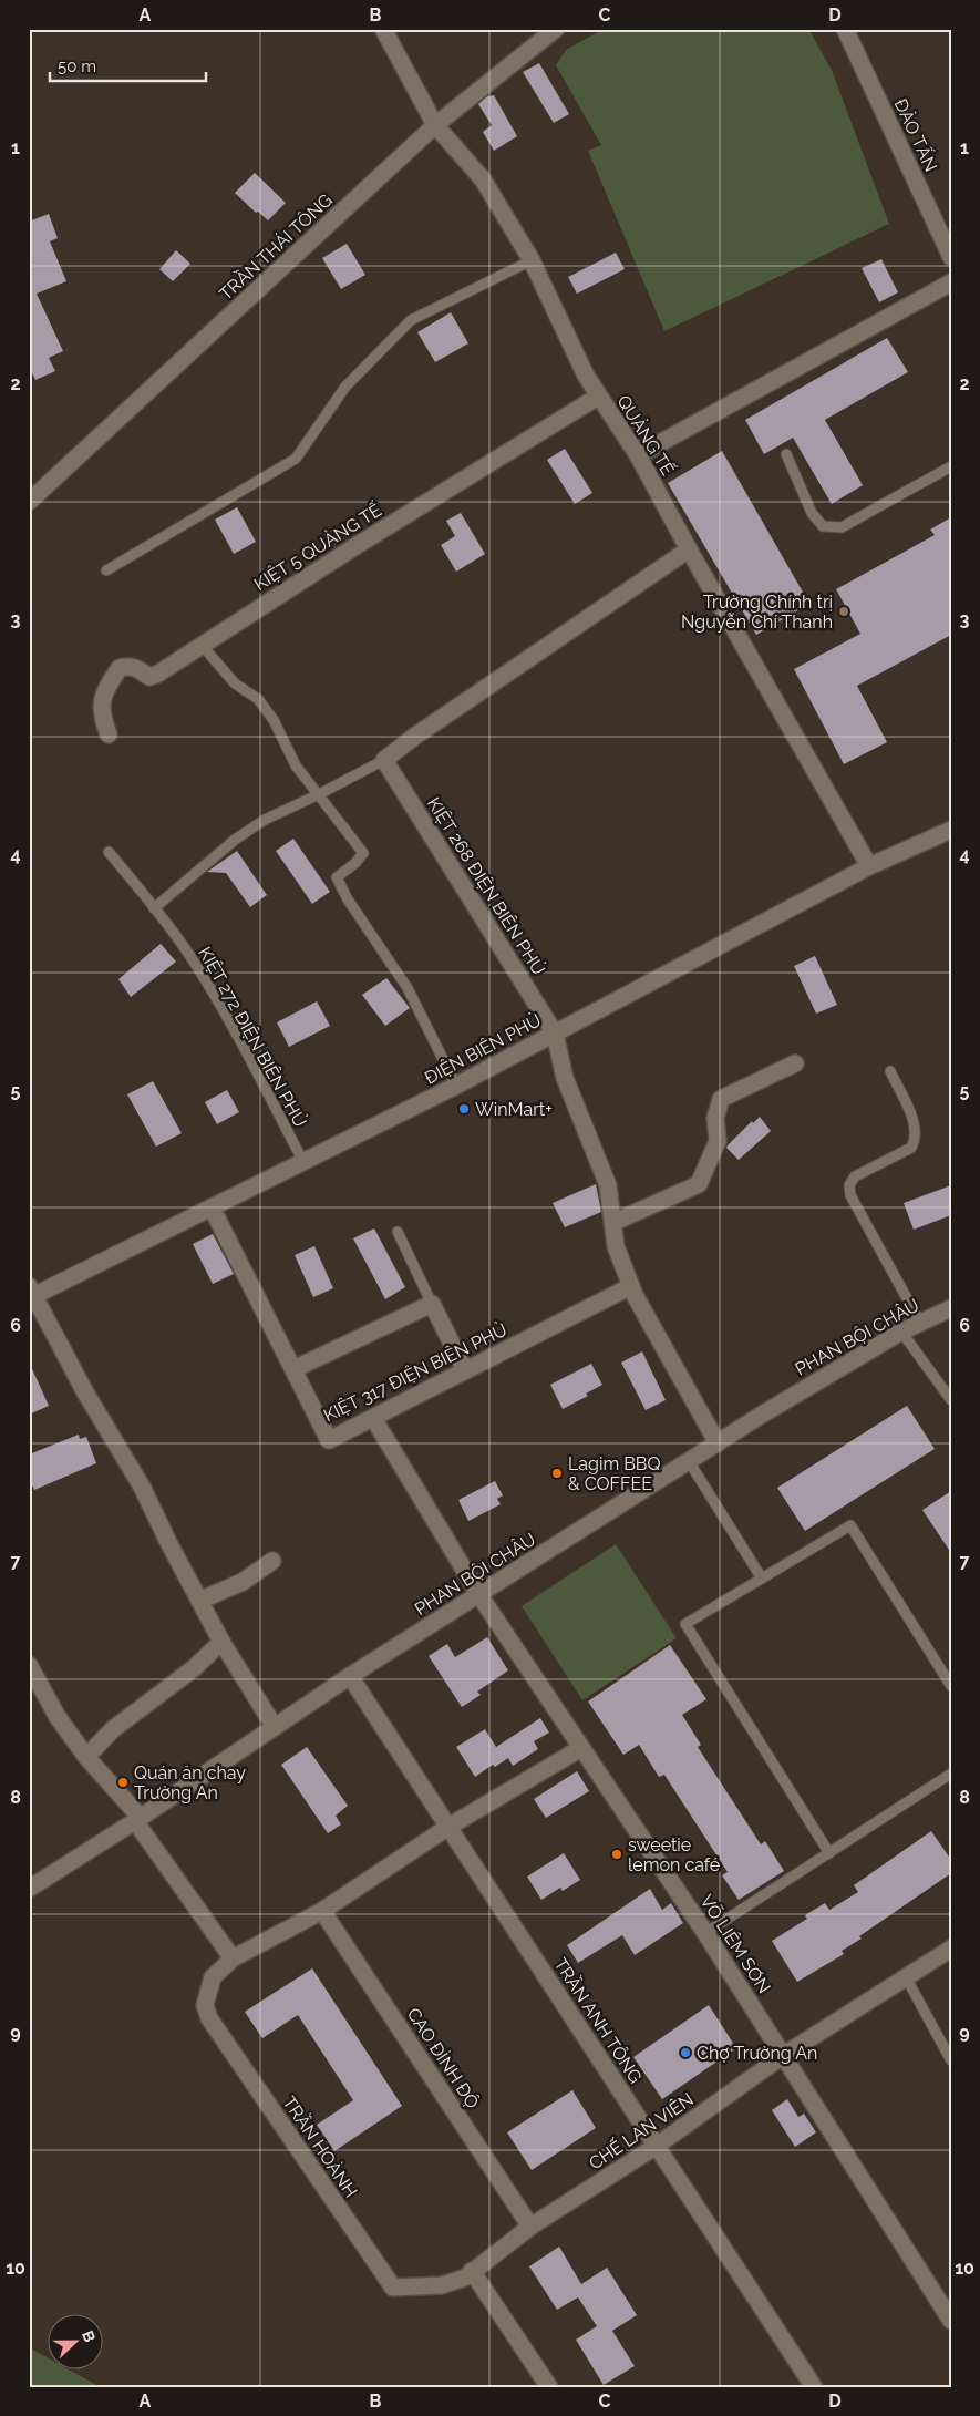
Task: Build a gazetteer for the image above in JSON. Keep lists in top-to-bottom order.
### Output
{
  "streets": {
    "street": [
      "ĐÀO TẤN",
      "TRẦN THÁI TÔNG",
      "QUẢNG TẾ",
      "KIỆT 5 QUẢNG TẾ",
      "KIỆT 268 ĐIỆN BIÊN PHỦ",
      "ĐIỆN BIÊN PHỦ",
      "PHAN BỘI CHÂU",
      "KIỆT 317 ĐIỆN BIÊN PHỦ",
      "VÕ LIÊM SƠN",
      "TRẦN ANH TÔNG",
      "CAO ĐÌNH ĐỘ",
      "CHẾ LAN VIÊN",
      "TRẦN HOÀNH"
    ],
    "lane": ["KIỆT 272 ĐIỆN BIÊN PHỦ"]
  },
  "crossings": [
    ["TRẦN THÁI TÔNG", "QUẢNG TẾ"],
    ["QUẢNG TẾ", "KIỆT 5 QUẢNG TẾ"],
    ["QUẢNG TẾ", "ĐIỆN BIÊN PHỦ"],
    ["KIỆT 268 ĐIỆN BIÊN PHỦ", "ĐIỆN BIÊN PHỦ"],
    ["KIỆT 268 ĐIỆN BIÊN PHỦ", "PHAN BỘI CHÂU"],
    ["KIỆT 268 ĐIỆN BIÊN PHỦ", "KIỆT 317 ĐIỆN BIÊN PHỦ"],
    ["KIỆT 272 ĐIỆN BIÊN PHỦ", "ĐIỆN BIÊN PHỦ"],
    ["ĐIỆN BIÊN PHỦ", "KIỆT 317 ĐIỆN BIÊN PHỦ"],
    ["PHAN BỘI CHÂU", "VÕ LIÊM SƠN"],
    ["PHAN BỘI CHÂU", "TRẦN ANH TÔNG"],
    ["KIỆT 317 ĐIỆN BIÊN PHỦ", "VÕ LIÊM SƠN"],
    ["VÕ LIÊM SƠN", "CHẾ LAN VIÊN"],
    ["VÕ LIÊM SƠN", "TRẦN HOÀNH"],
    ["TRẦN ANH TÔNG", "CHẾ LAN VIÊN"],
    ["TRẦN ANH TÔNG", "TRẦN HOÀNH"],
    ["CAO ĐÌNH ĐỘ", "CHẾ LAN VIÊN"],
    ["CAO ĐÌNH ĐỘ", "TRẦN HOÀNH"],
    ["CHẾ LAN VIÊN", "TRẦN HOÀNH"]
  ],
  "places": [
    "Trường Chính trị Nguyễn Chí Thanh",
    "WinMart+",
    "Lagim BBQ & COFFEE",
    "Quán ăn chay Trường An",
    "sweetie lemon café",
    "Chợ Trường An"
  ],
  "scale_bar": "50 m",
  "north": "right",
  "grid": {
    "columns": [
      "A",
      "B",
      "C",
      "D"
    ],
    "rows": [
      "1",
      "2",
      "3",
      "4",
      "5",
      "6",
      "7",
      "8",
      "9",
      "10"
    ]
  }
}
